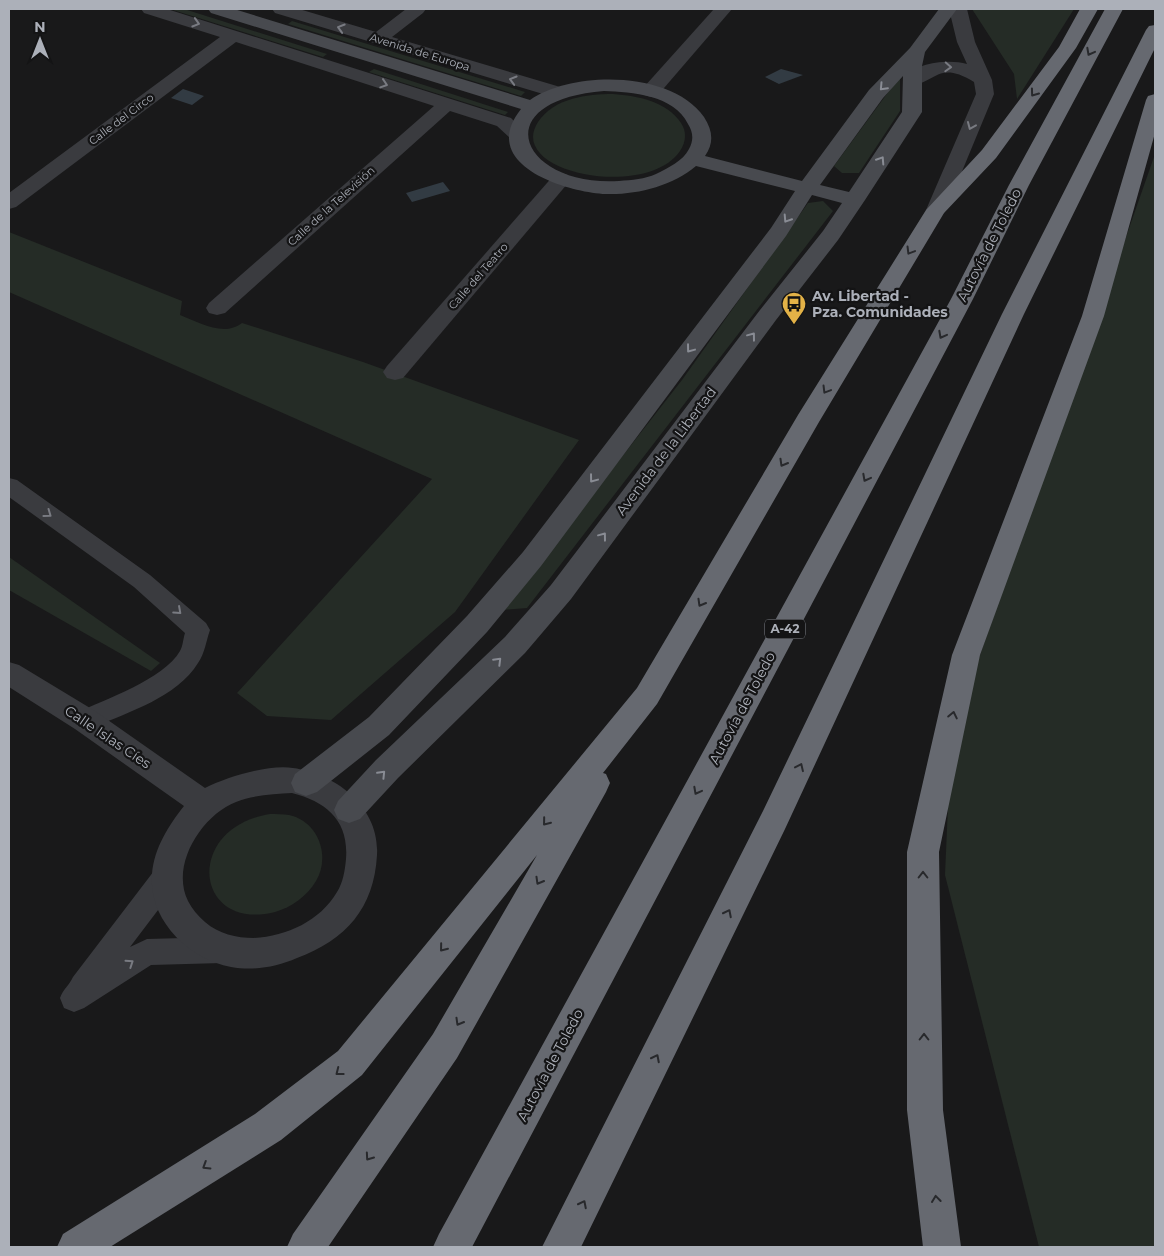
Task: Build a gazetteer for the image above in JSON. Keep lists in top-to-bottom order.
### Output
{
  "streets": {
    "highway": ["Autovía de Toledo", "A-42"],
    "street": [
      "Avenida de Europa",
      "Calle del Circo",
      "Calle de la Televisión",
      "Calle del Teatro",
      "Avenida de la Libertad",
      "Calle Islas Cíes"
    ]
  },
  "crossings": [
    ["Avenida de Europa", "Calle del Teatro"]
  ],
  "places": {
    "bus stop": ["Av. Libertad - Pza. Comunidades"]
  },
  "north": "top"
}
